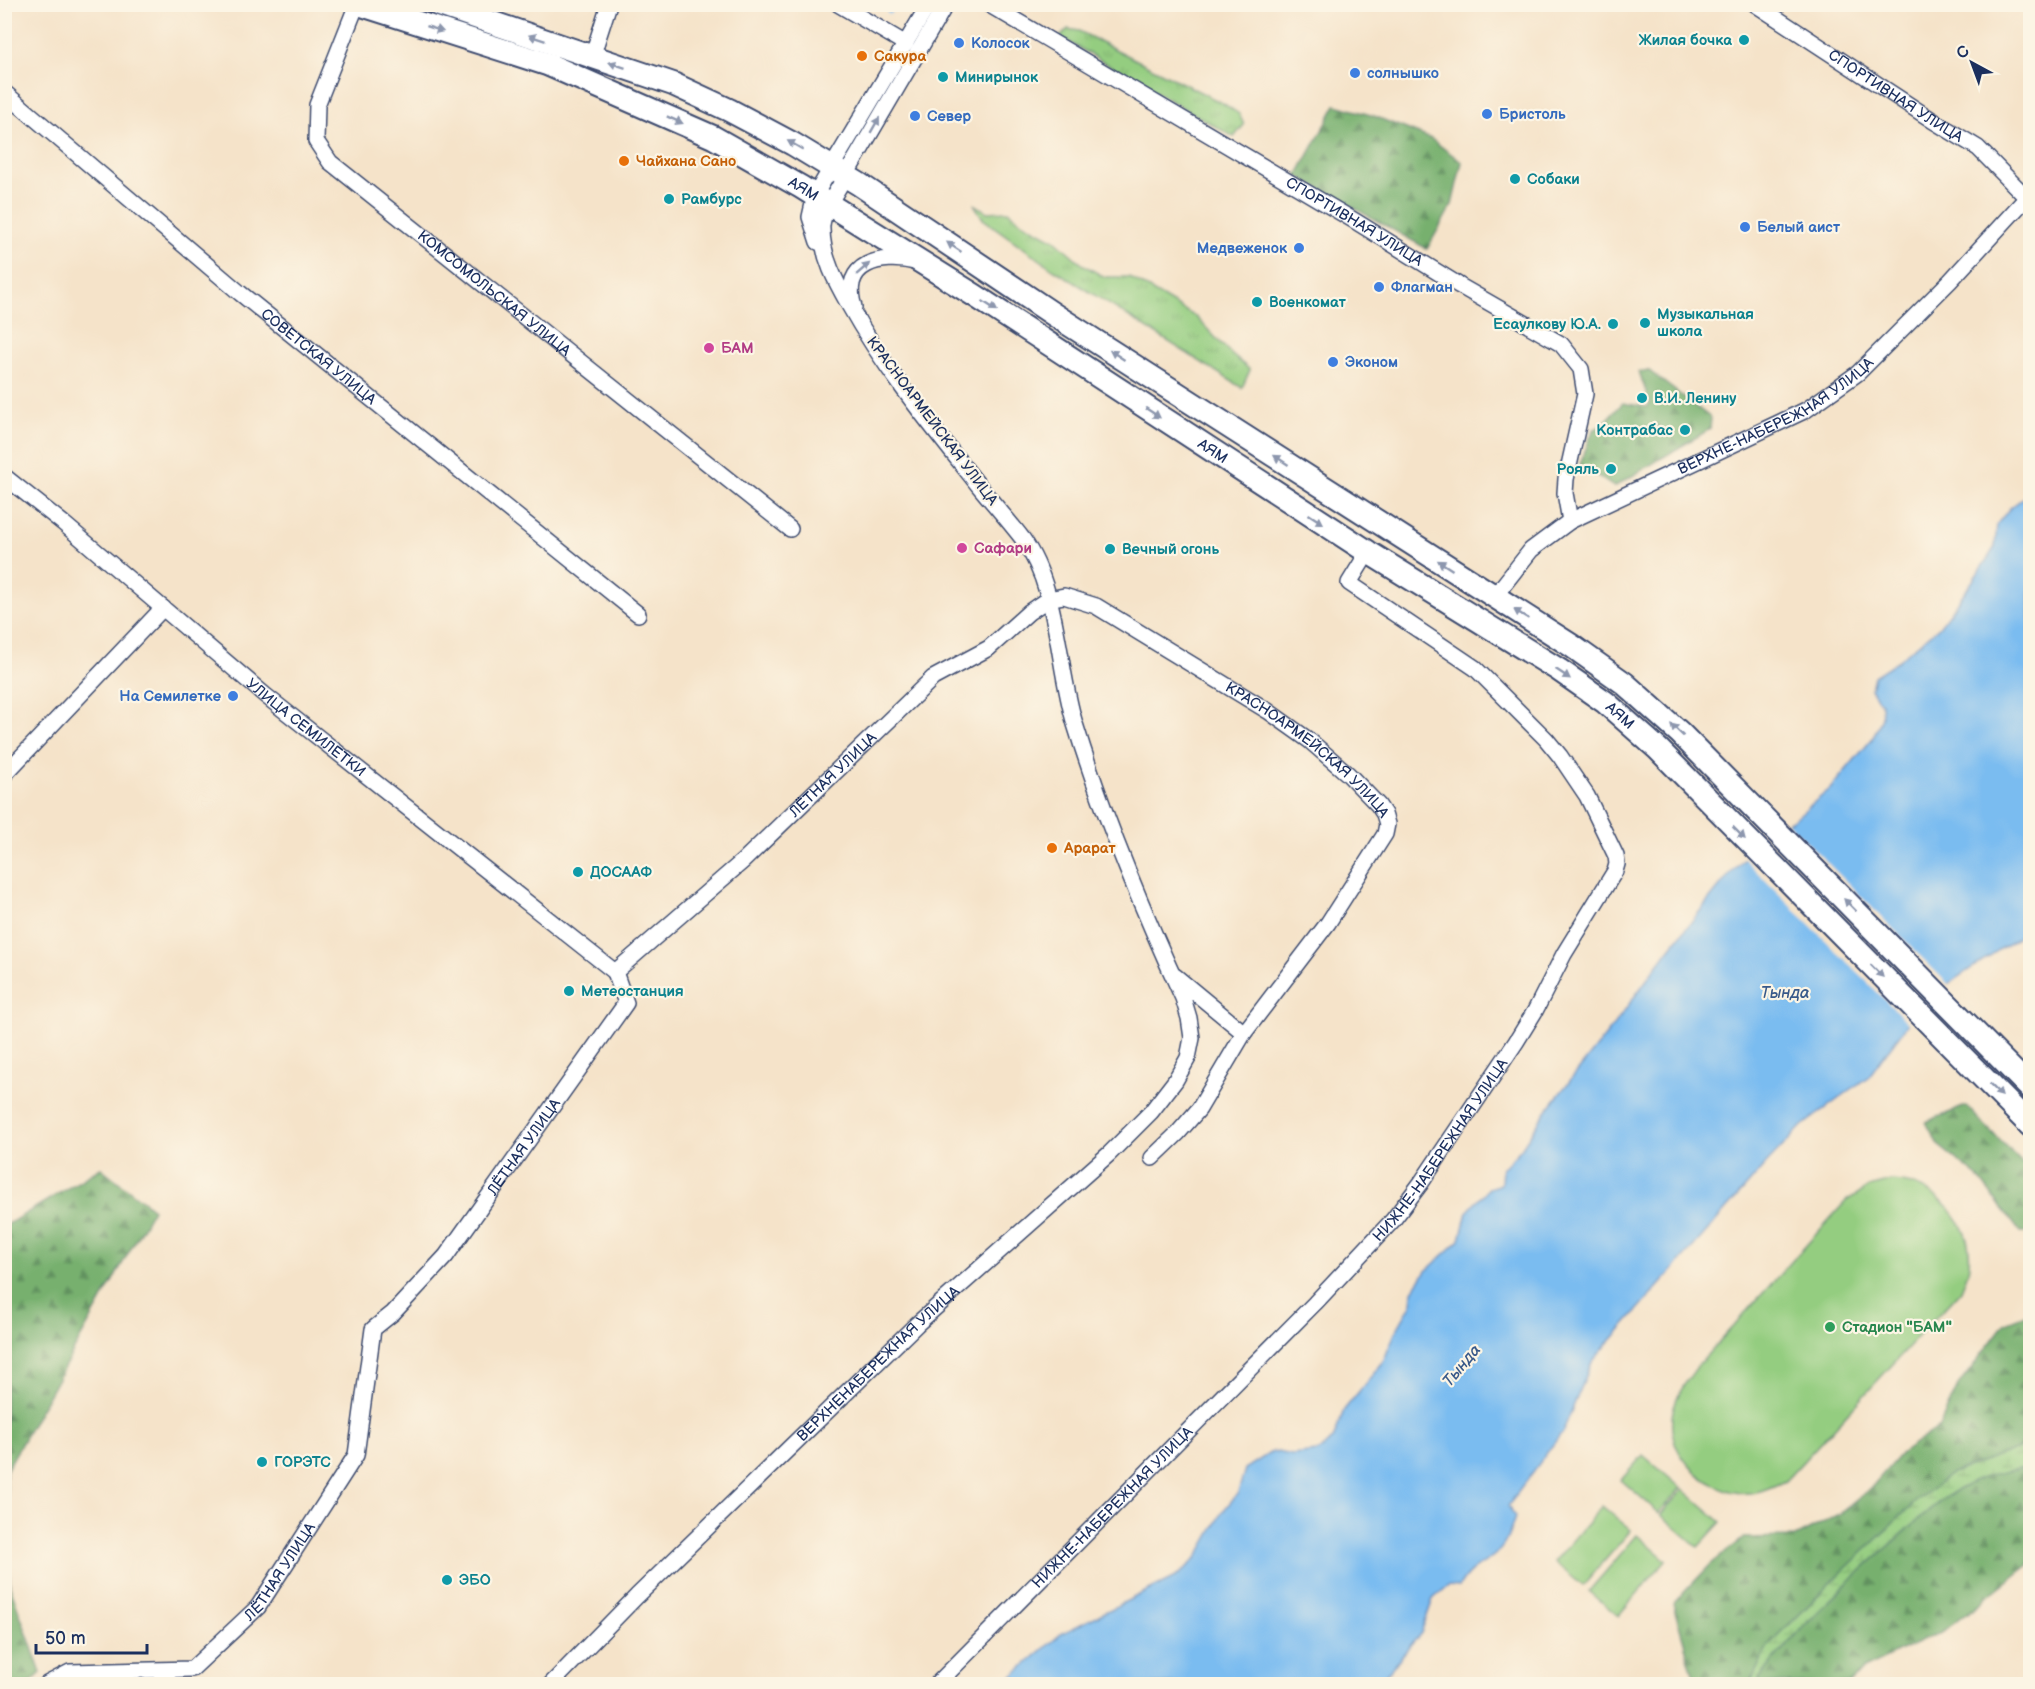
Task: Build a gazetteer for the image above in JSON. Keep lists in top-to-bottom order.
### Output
{
  "streets": {
    "highway": ["АЯМ"],
    "street": [
      "СПОРТИВНАЯ УЛИЦА",
      "КОМСОМОЛЬСКАЯ УЛИЦА",
      "СОВЕТСКАЯ УЛИЦА",
      "ВЕРХНЕ-НАБЕРЕЖНАЯ УЛИЦА",
      "КРАСНОАРМЕЙСКАЯ УЛИЦА",
      "УЛИЦА СЕМИЛЕТКИ",
      "ЛЁТНАЯ УЛИЦА",
      "НИЖНЕ-НАБЕРЕЖНАЯ УЛИЦА",
      "ВЕРХНЕНАБЕРЕЖНАЯ УЛИЦА"
    ]
  },
  "crossings": [
    ["СПОРТИВНАЯ УЛИЦА", "ВЕРХНЕ-НАБЕРЕЖНАЯ УЛИЦА"],
    ["АЯМ", "КОМСОМОЛЬСКАЯ УЛИЦА"],
    ["АЯМ", "ВЕРХНЕ-НАБЕРЕЖНАЯ УЛИЦА"],
    ["АЯМ", "КРАСНОАРМЕЙСКАЯ УЛИЦА"],
    ["АЯМ", "НИЖНЕ-НАБЕРЕЖНАЯ УЛИЦА"],
    ["КРАСНОАРМЕЙСКАЯ УЛИЦА", "ЛЁТНАЯ УЛИЦА"],
    ["КРАСНОАРМЕЙСКАЯ УЛИЦА", "ВЕРХНЕНАБЕРЕЖНАЯ УЛИЦА"],
    ["УЛИЦА СЕМИЛЕТКИ", "ЛЁТНАЯ УЛИЦА"]
  ],
  "water": ["Тында"],
  "places": [
    "Жилая бочка",
    "Колосок",
    "Сакура",
    "солнышко",
    "Минирынок",
    "Бристоль",
    "Север",
    "Чайхана Сано",
    "Собаки",
    "Рамбурс",
    "Белый аист",
    "Медвеженок",
    "Флагман",
    "Военкомат",
    "Музыкальная школа",
    "Есаулкову Ю.А.",
    "БАМ",
    "Эконом",
    "В.И. Ленину",
    "Контрабас",
    "Рояль",
    "Сафари",
    "Вечный огонь",
    "На Семилетке",
    "Арарат",
    "ДОСААФ",
    "Метеостанция",
    "Стадион \"БАМ\"",
    "ГОРЭТС",
    "ЭБО"
  ],
  "scale_bar": "50 m",
  "north": "top left"
}
